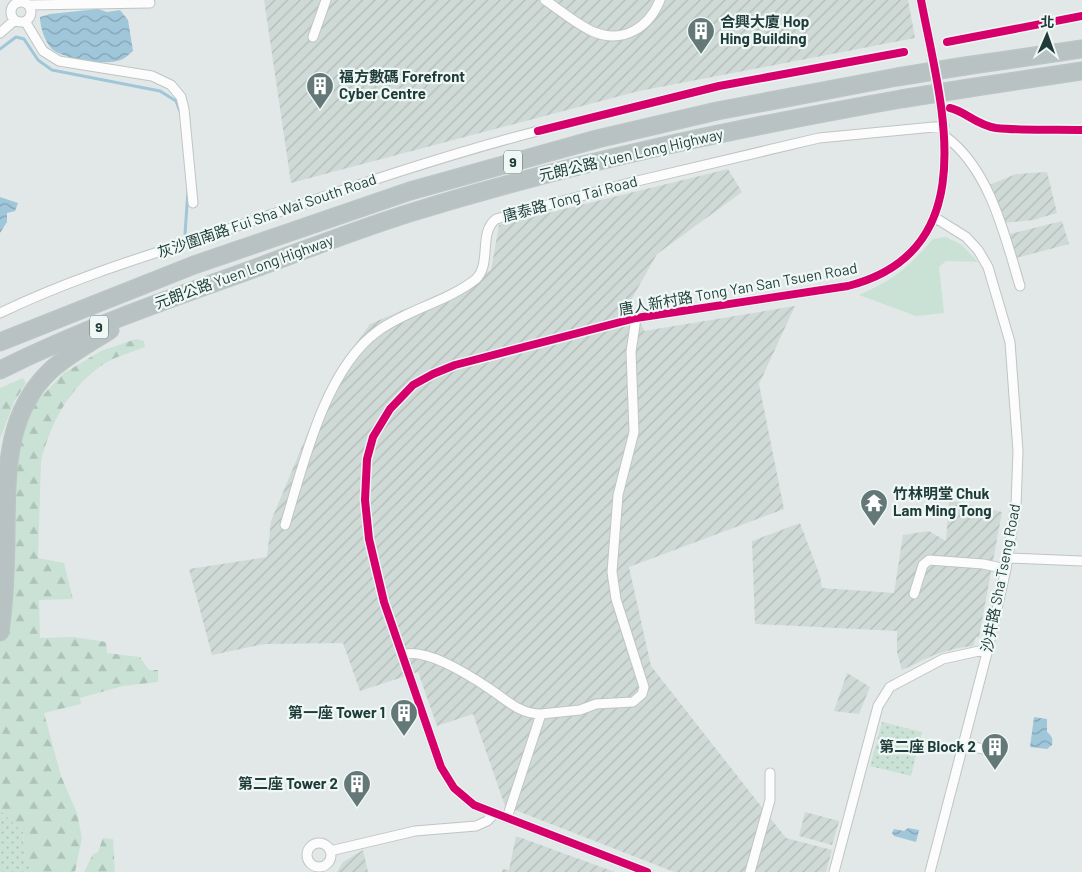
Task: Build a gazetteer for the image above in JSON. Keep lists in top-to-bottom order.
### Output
{
  "streets": {
    "highway": ["元朗公路 Yuen Long Highway", "9"],
    "street": [
      "唐泰路 Tong Tai Road",
      "灰沙圍南路 Fui Sha Wai South Road",
      "唐人新村路 Tong Yan San Tsuen Road",
      "沙井路 Sha Tseng Road"
    ]
  },
  "crossings": [
    ["唐泰路 Tong Tai Road", "唐人新村路 Tong Yan San Tsuen Road"],
    ["唐人新村路 Tong Yan San Tsuen Road", "沙井路 Sha Tseng Road"]
  ],
  "places": {
    "building": [
      "合興大廈 Hop Hing Building",
      "福方數碼 Forefront Cyber Centre",
      "第一座 Tower 1",
      "第二座 Block 2",
      "第二座 Tower 2"
    ],
    "temple": ["竹林明堂 Chuk Lam Ming Tong"]
  },
  "north": "top"
}
